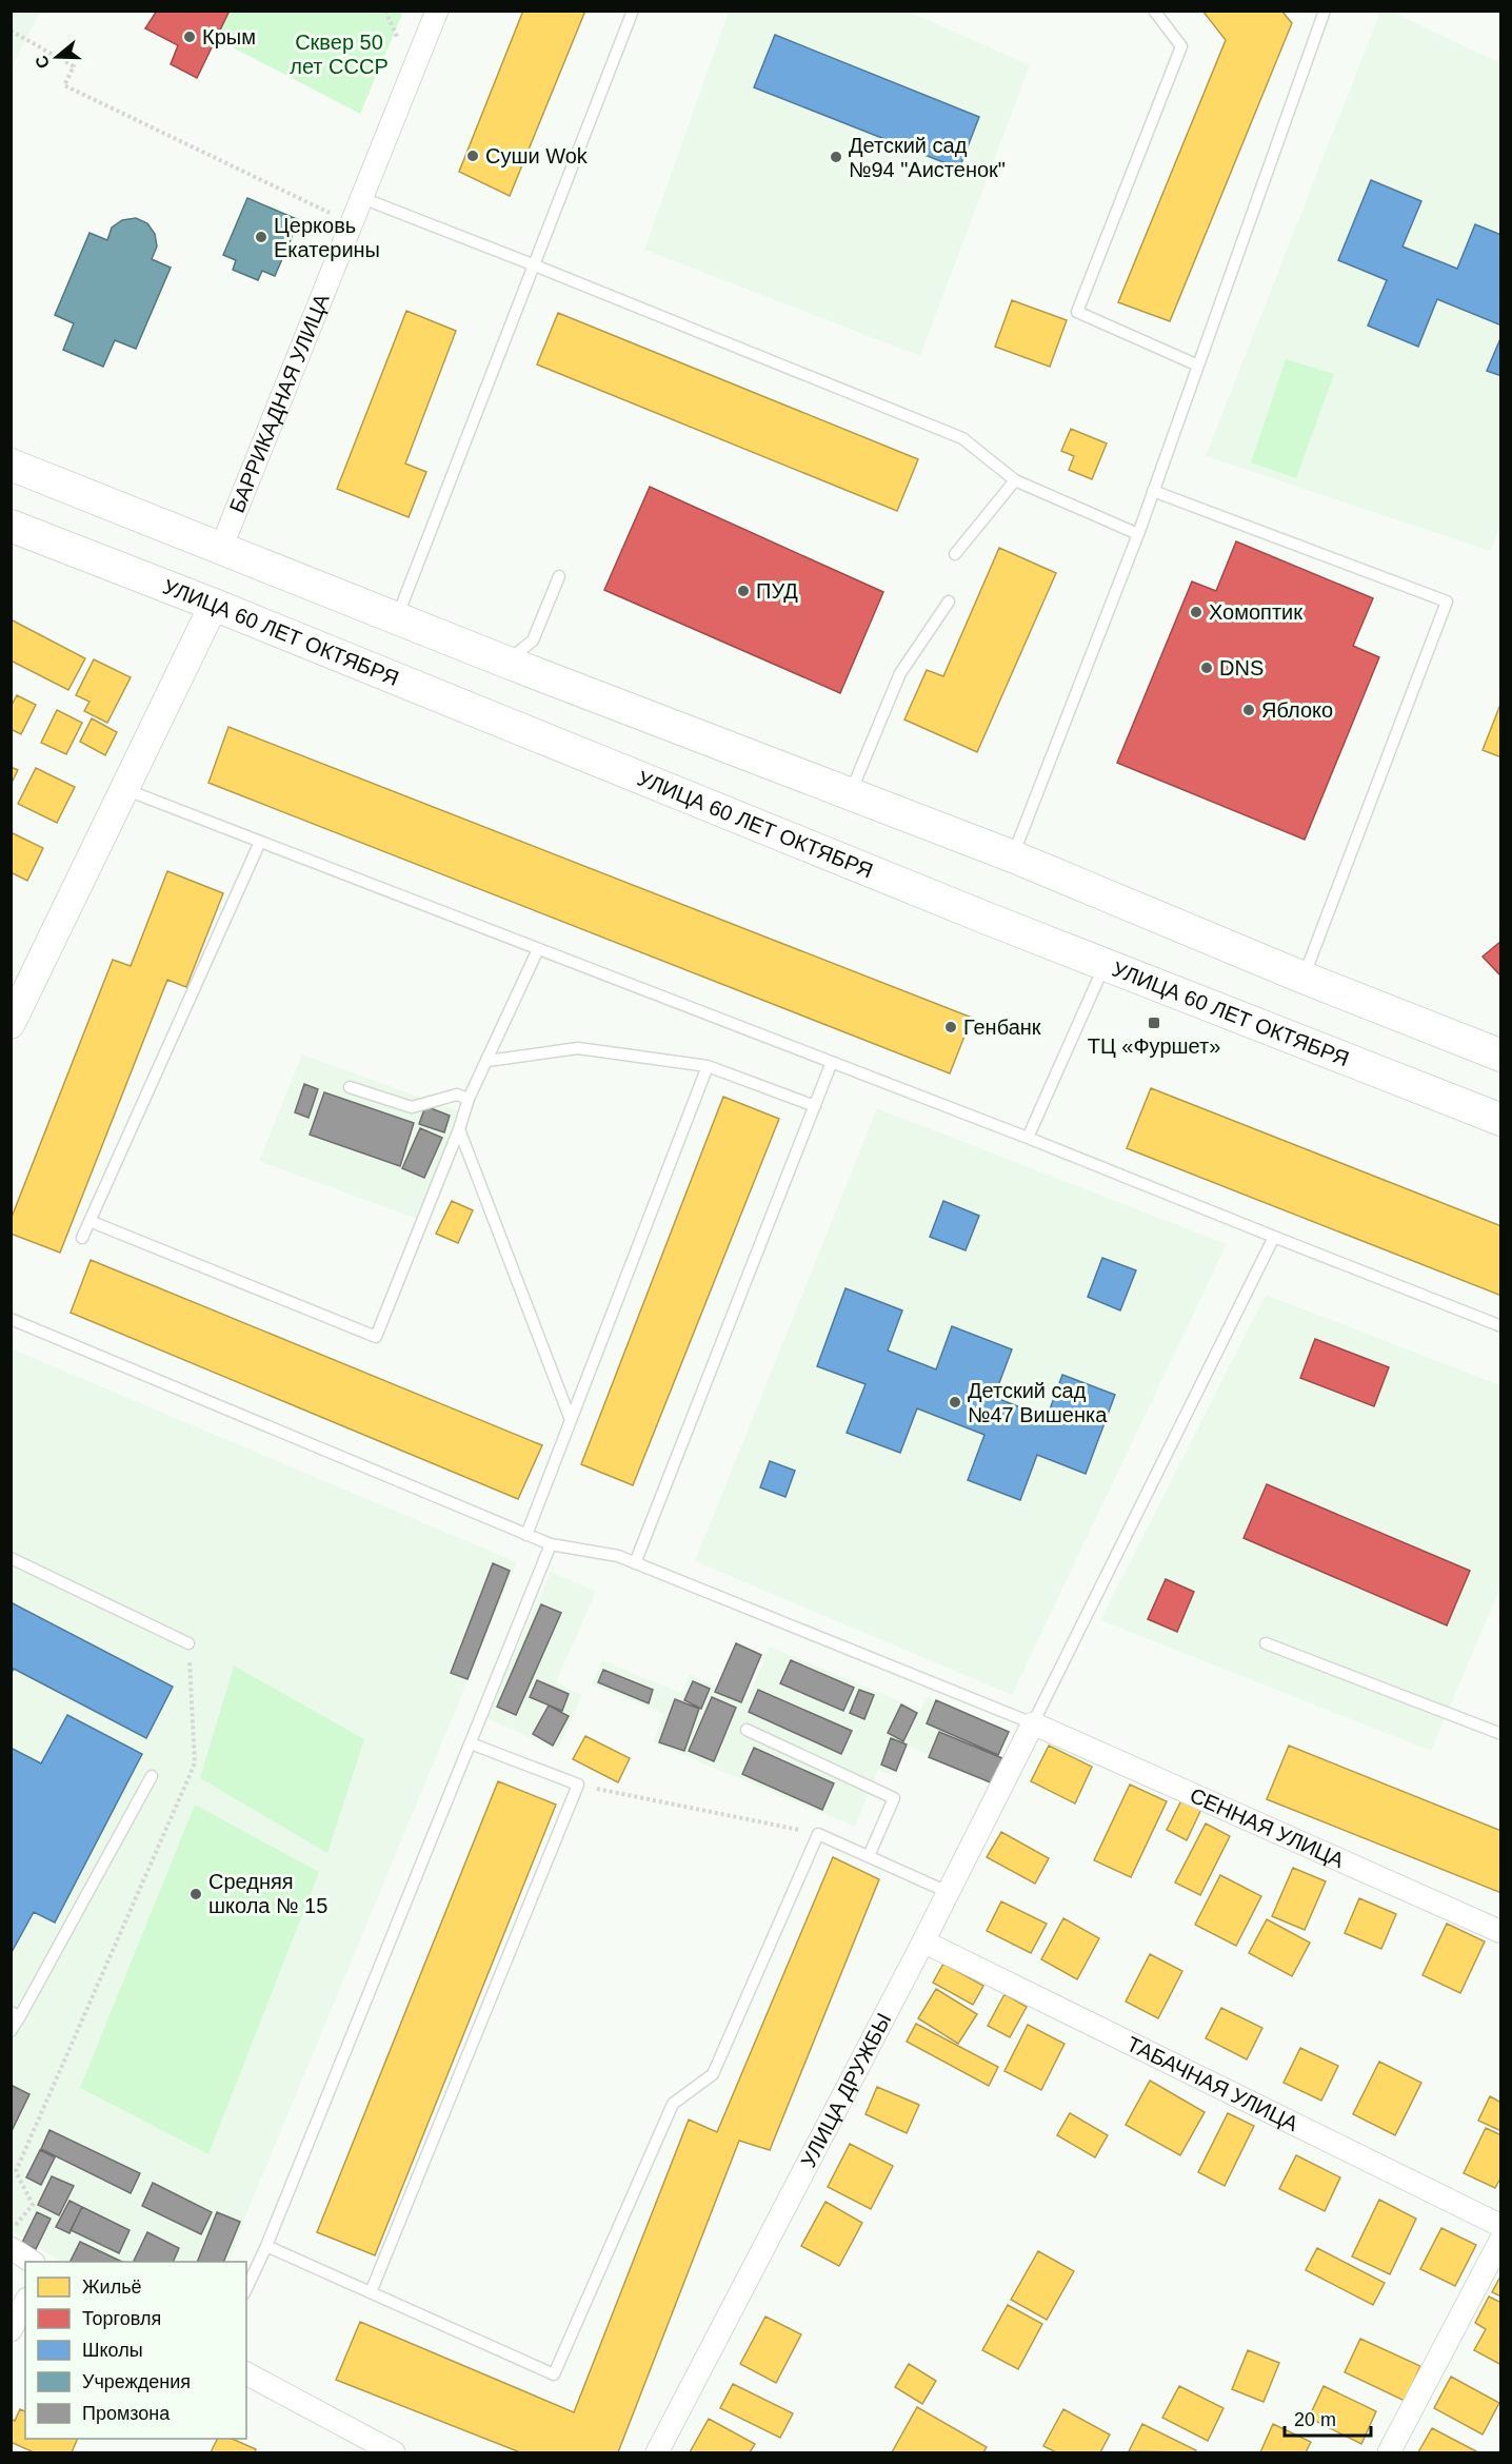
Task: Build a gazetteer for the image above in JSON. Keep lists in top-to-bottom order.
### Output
{
  "streets": {
    "main road": ["УЛИЦА 60 ЛЕТ ОКТЯБРЯ"],
    "street": [
      "БАРРИКАДНАЯ УЛИЦА",
      "СЕННАЯ УЛИЦА",
      "ТАБАЧНАЯ УЛИЦА",
      "УЛИЦА ДРУЖБЫ"
    ]
  },
  "crossings": [
    ["СЕННАЯ УЛИЦА", "УЛИЦА ДРУЖБЫ"],
    ["ТАБАЧНАЯ УЛИЦА", "УЛИЦА ДРУЖБЫ"]
  ],
  "parks": ["Сквер 50 лет СССР"],
  "places": {
    "other": [
      "Крым",
      "Суши Wok",
      "Детский сад №94 \"Аистенок\"",
      "Церковь Екатерины",
      "ПУД",
      "Хомоптик",
      "DNS",
      "Яблоко",
      "Генбанк",
      "Детский сад №47 Вишенка",
      "Средняя школа № 15"
    ],
    "transit": ["ТЦ «Фуршет»"]
  },
  "legend": [
    "Жильё",
    "Торговля",
    "Школы",
    "Учреждения",
    "Промзона"
  ],
  "scale_bar": "20 m",
  "north": "left"
}
